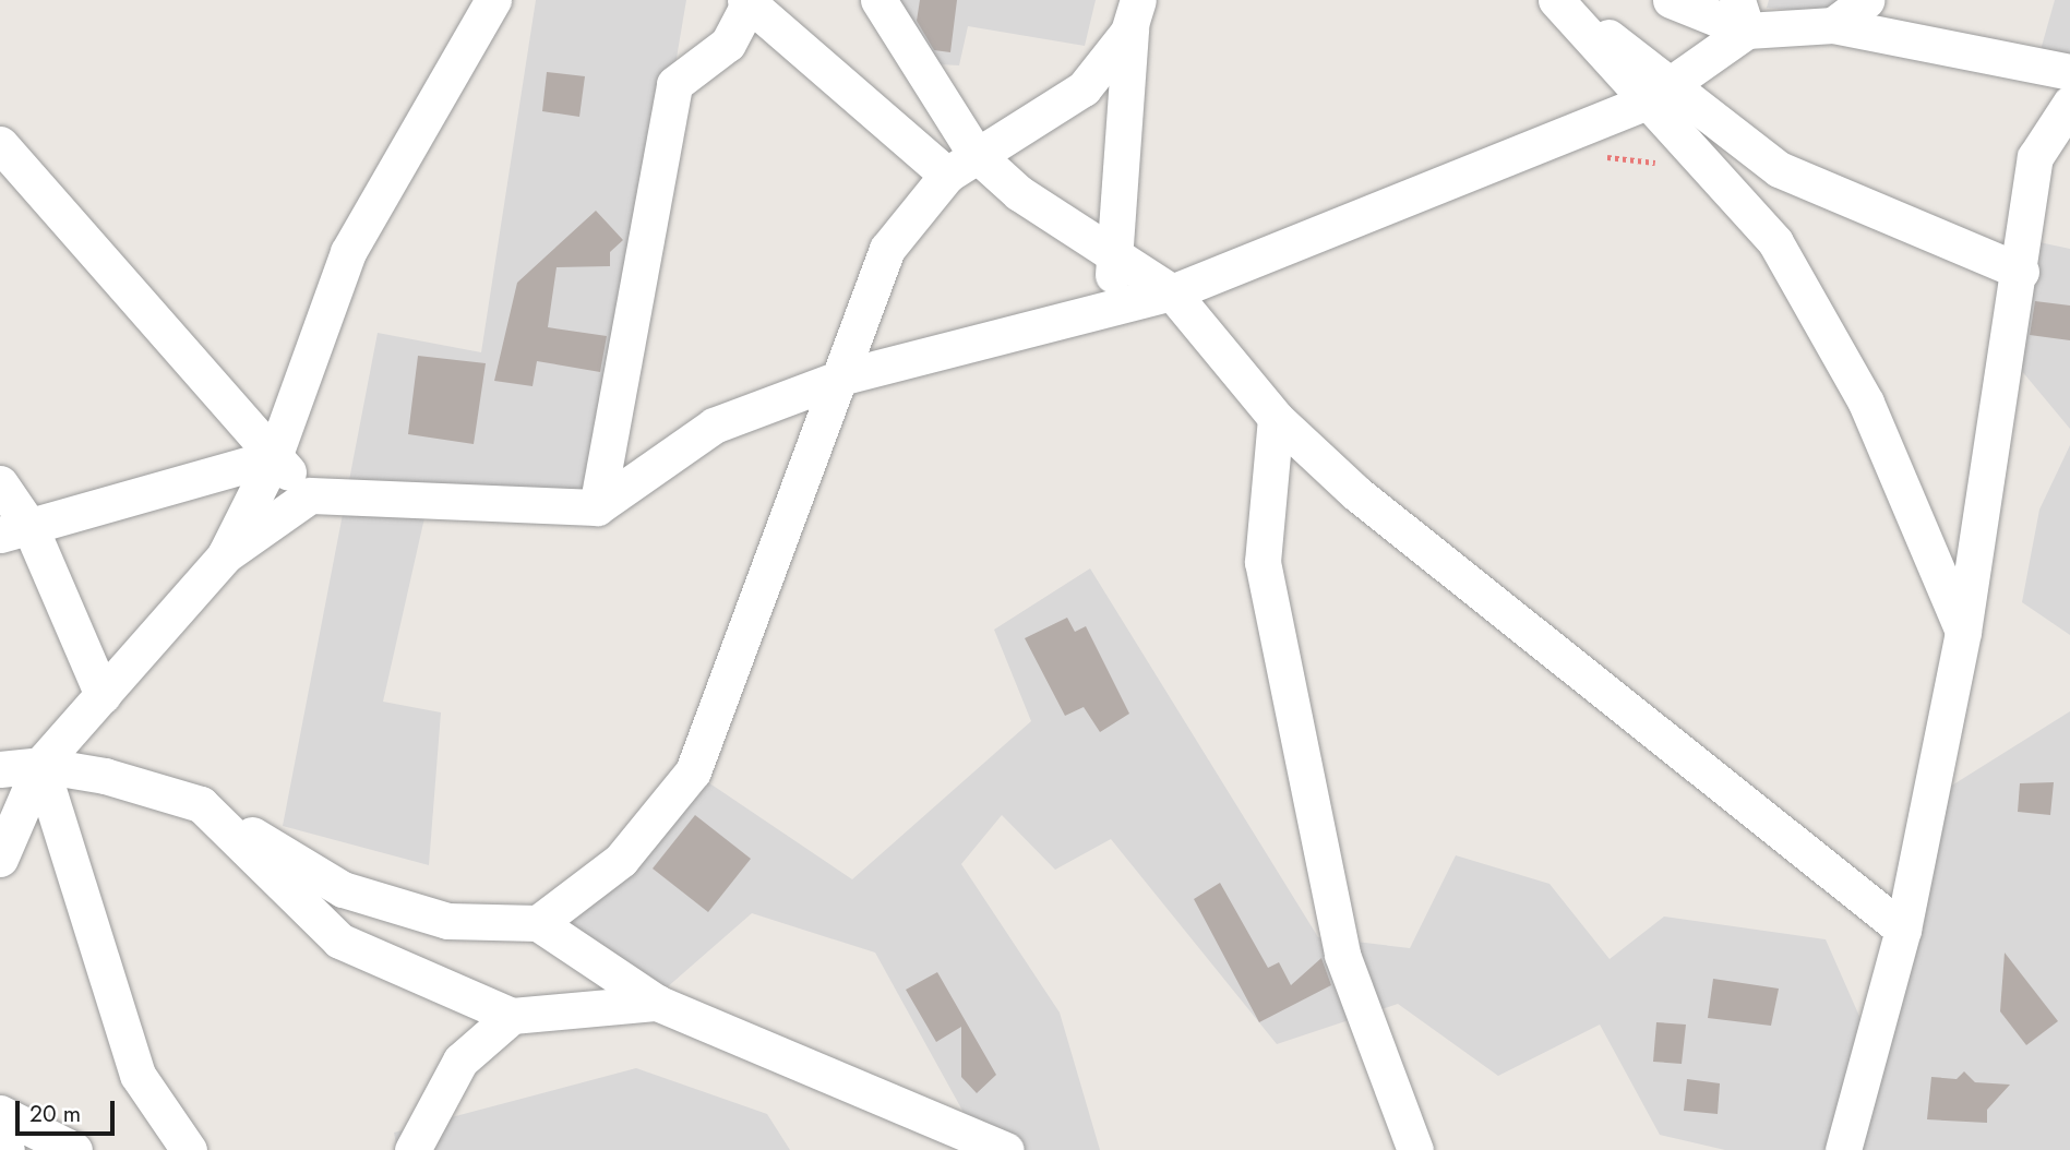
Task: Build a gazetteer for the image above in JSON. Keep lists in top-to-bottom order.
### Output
{
  "scale_bar": "20 m"
}
